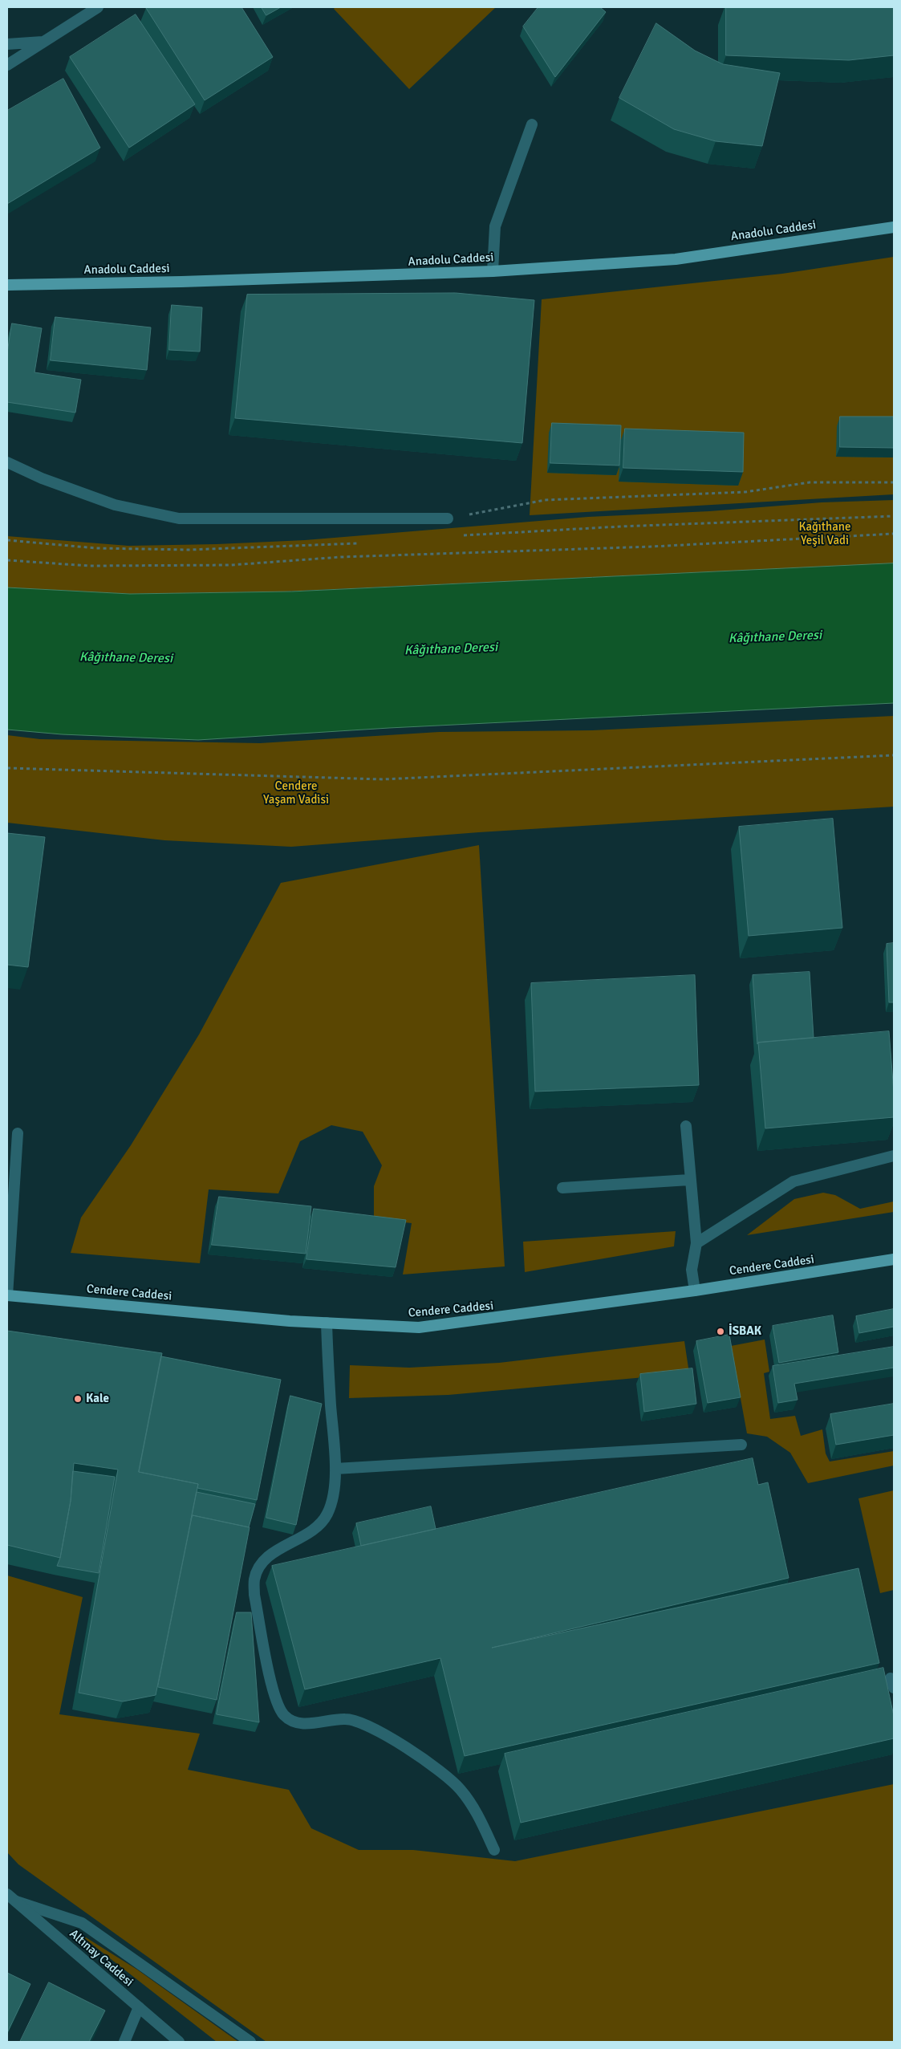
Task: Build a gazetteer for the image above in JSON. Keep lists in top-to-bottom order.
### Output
{
  "streets": {
    "main road": ["Anadolu Caddesi", "Cendere Caddesi"],
    "street": ["Altınay Caddesi"]
  },
  "water": ["Kâğıthane Deresi"],
  "parks": ["Kağıthane Yeşil Vadi", "Cendere Yaşam Vadisi"],
  "places": ["İSBAK", "Kale"]
}
